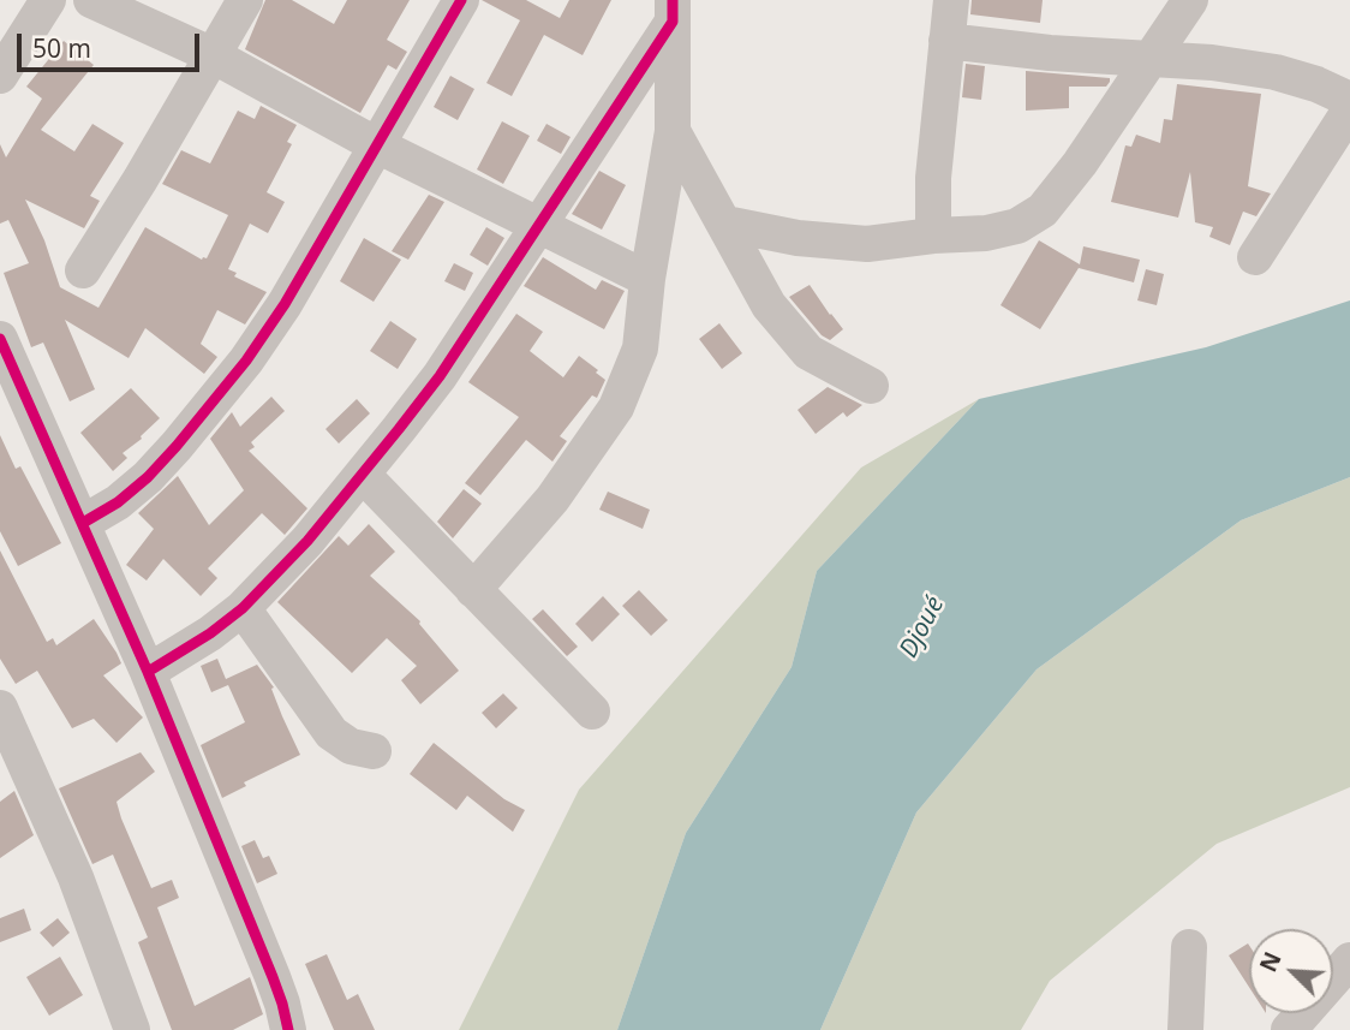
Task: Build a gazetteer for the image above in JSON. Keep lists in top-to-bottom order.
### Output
{
  "water": ["Djoué"],
  "scale_bar": "50 m",
  "north": "top left"
}
